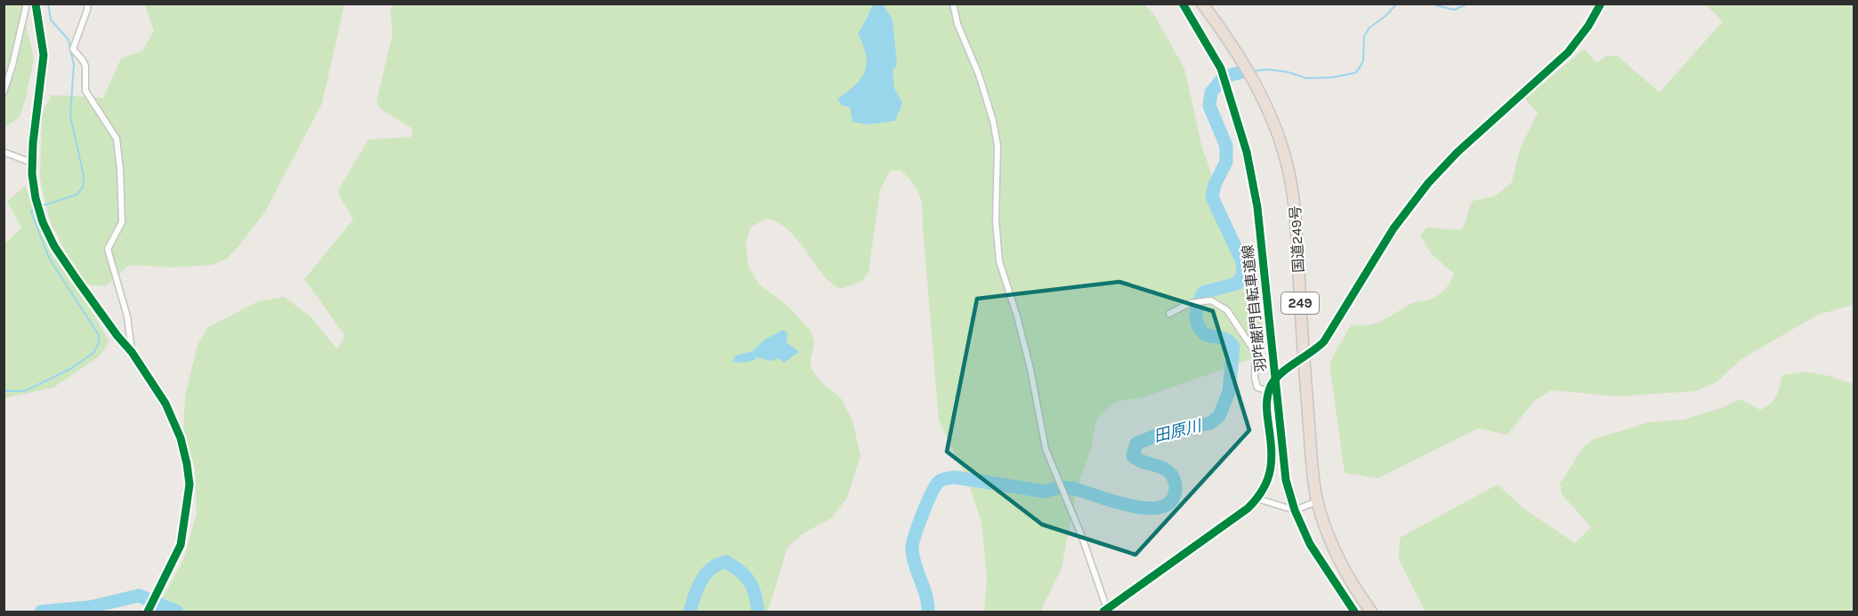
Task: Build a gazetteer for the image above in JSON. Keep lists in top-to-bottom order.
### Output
{
  "streets": {
    "highway": ["国道249号", "249"],
    "cycle path": ["羽咋巌門自転車道線"]
  },
  "water": ["田原川"]
}
